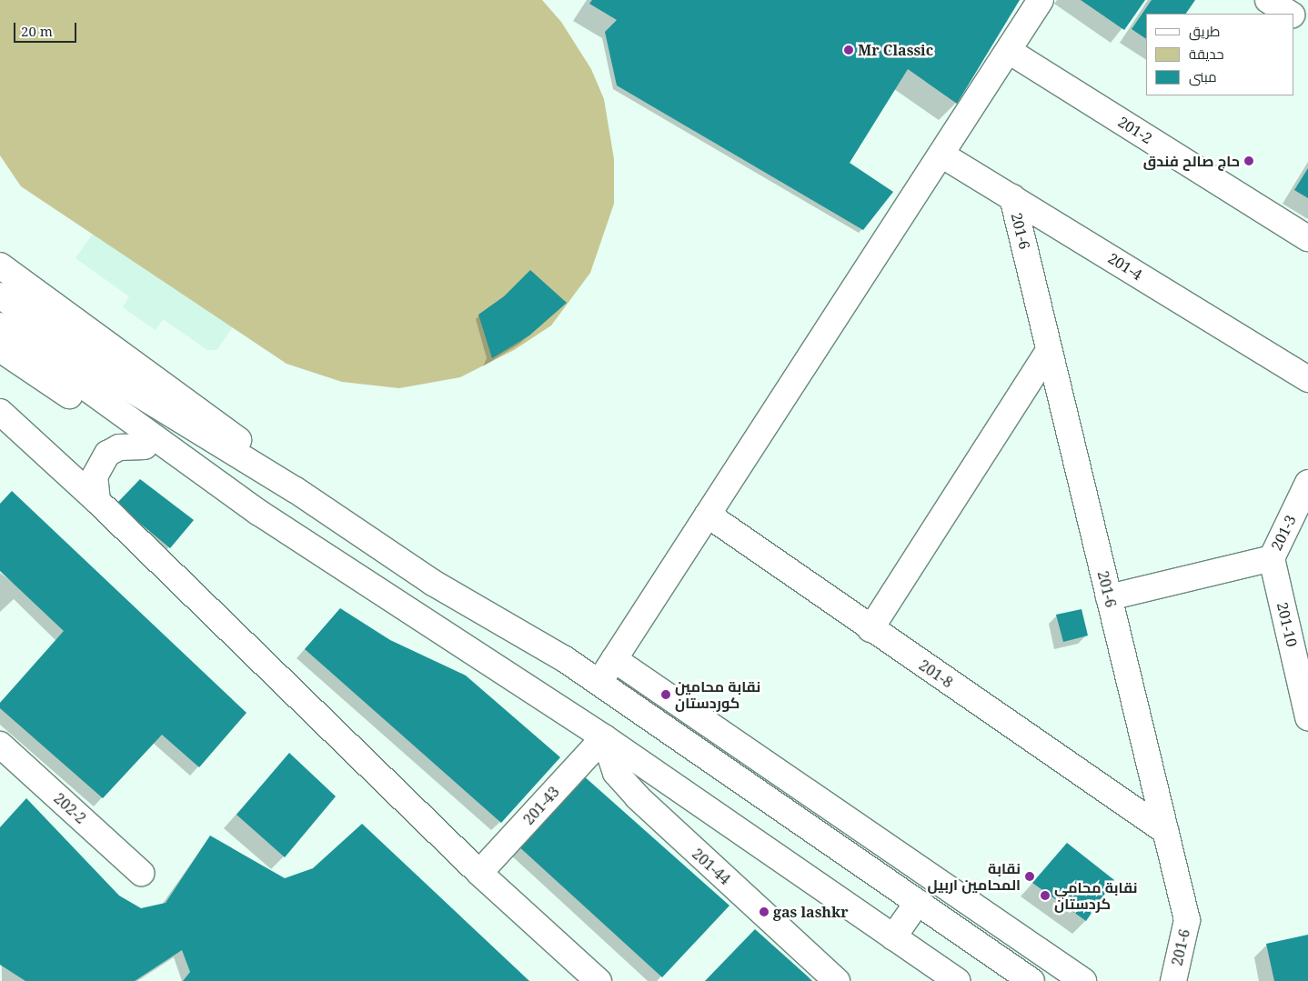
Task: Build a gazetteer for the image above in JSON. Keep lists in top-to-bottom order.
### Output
{
  "streets": {
    "main road": [
      "201-2",
      "201-6",
      "201-4",
      "201-3",
      "201-10",
      "201-8",
      "201-43",
      "202-2",
      "201-44"
    ]
  },
  "crossings": [
    ["201-6", "201-4"],
    ["201-6", "201-8"],
    ["201-3", "201-10"],
    ["201-43", "201-44"]
  ],
  "places": [
    "Mr Classic",
    "حاج صالح فندق",
    "نقابة محامين كوردستان",
    "نقابة المحامين اربيل",
    "نقابة محامي كردستان",
    "gas lashkr"
  ],
  "legend": ["طريق", "حديقة", "مبنى"],
  "scale_bar": "20 m"
}
